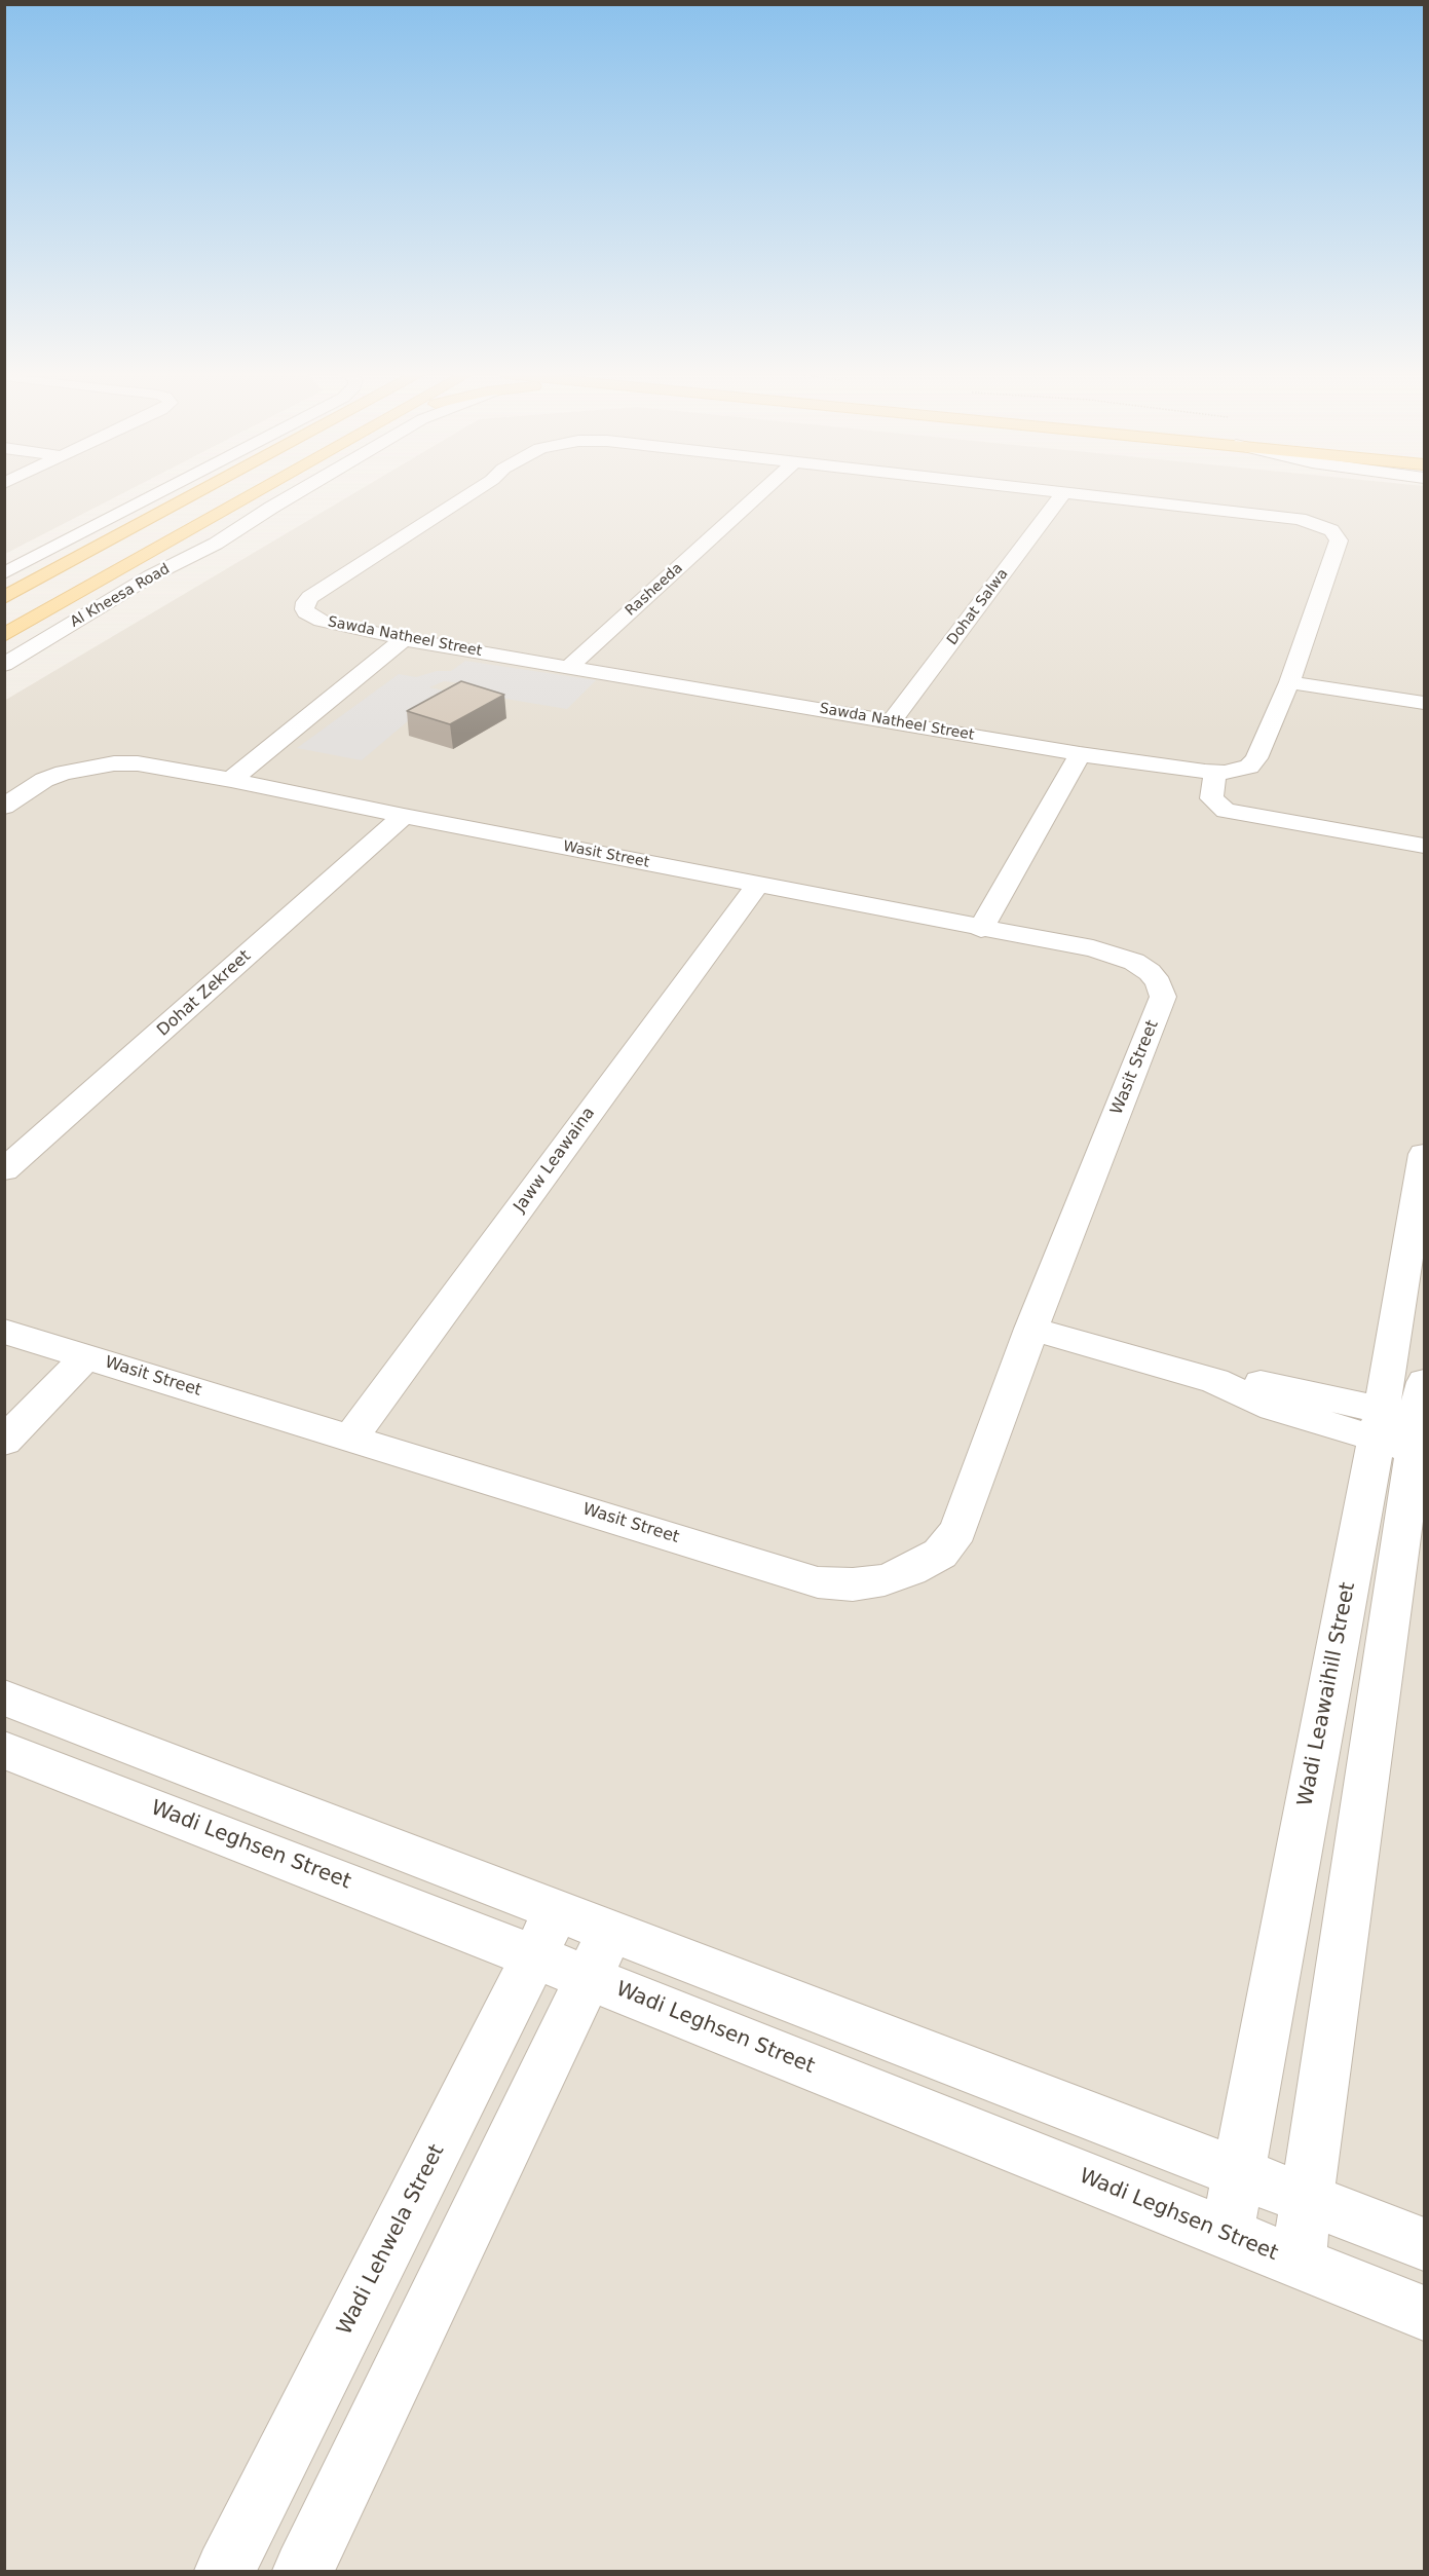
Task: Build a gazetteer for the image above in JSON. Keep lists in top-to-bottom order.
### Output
{
  "streets": {
    "main road": ["Al Kheesa Road"],
    "street": [
      "Rasheeda",
      "Dohat Salwa",
      "Sawda Natheel Street",
      "Wasit Street",
      "Dohat Zekreet",
      "Jaww Leawaina",
      "Wadi Leawaihill Street",
      "Wadi Leghsen Street",
      "Wadi Lehwela Street"
    ]
  },
  "crossings": [
    ["Rasheeda", "Sawda Natheel Street"],
    ["Dohat Salwa", "Sawda Natheel Street"],
    ["Wasit Street", "Dohat Zekreet"],
    ["Wasit Street", "Jaww Leawaina"],
    ["Wadi Leawaihill Street", "Wadi Leghsen Street"],
    ["Wadi Leghsen Street", "Wadi Lehwela Street"]
  ]
}
